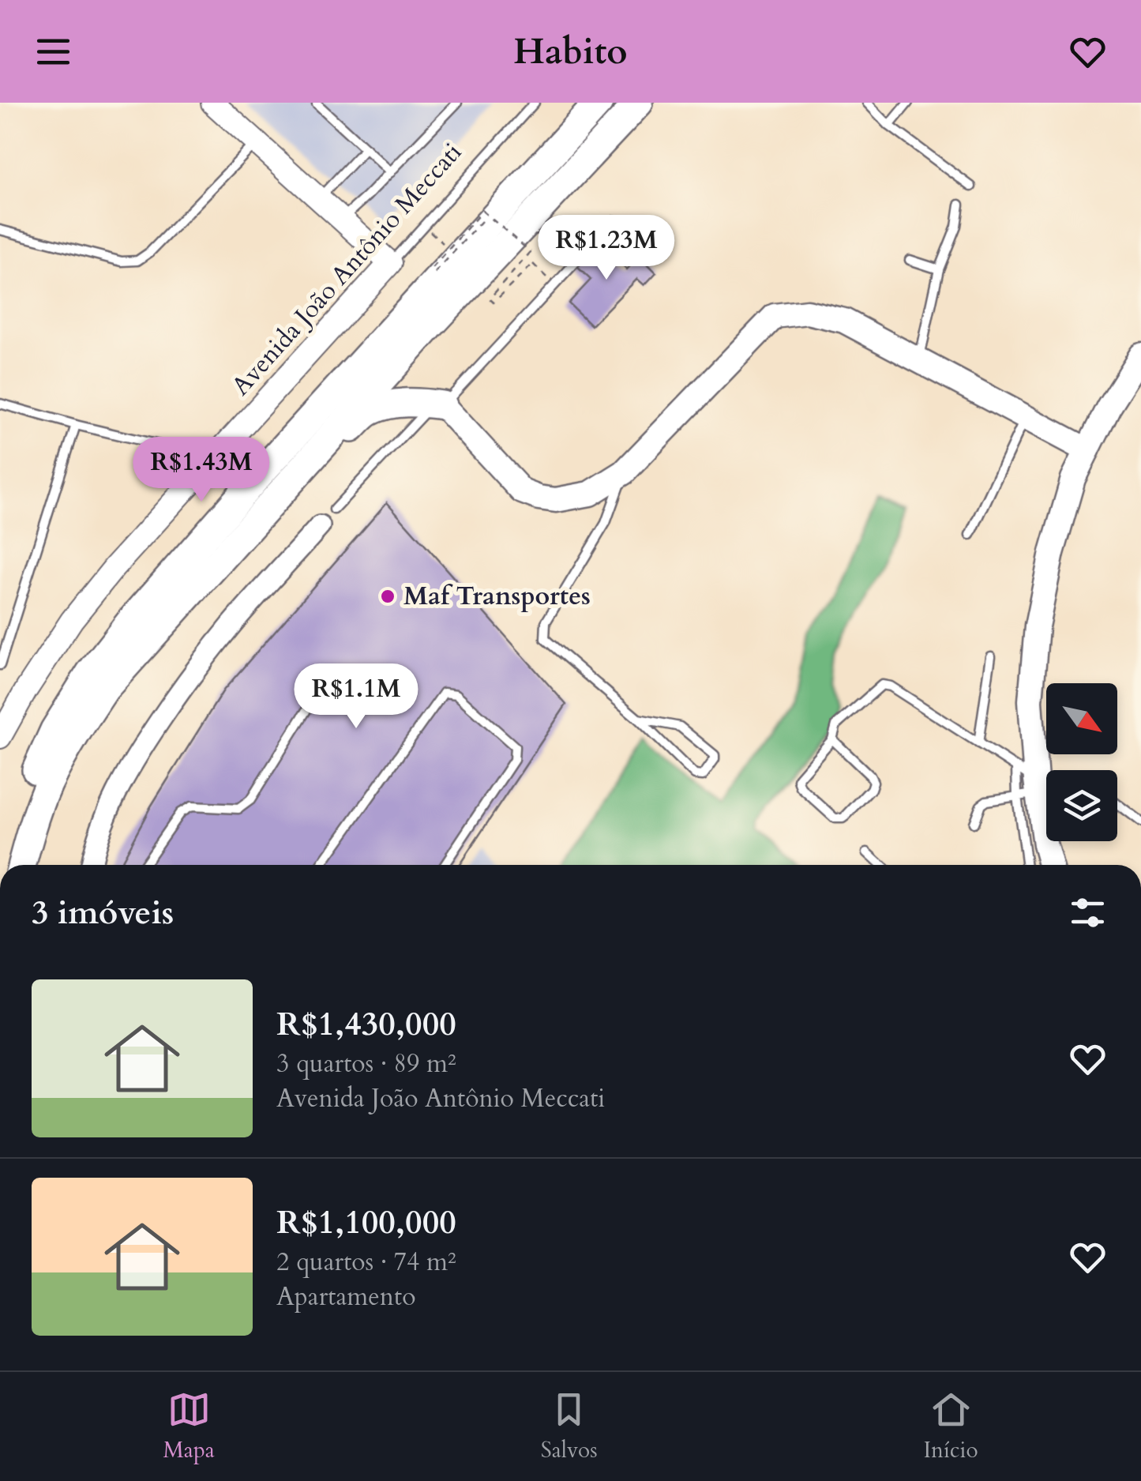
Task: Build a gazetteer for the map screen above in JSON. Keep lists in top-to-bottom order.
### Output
{
  "streets": {
    "main road": ["Avenida João Antônio Meccati"]
  },
  "places": ["Maf Transportes"],
  "north": "bottom right",
  "page": {
    "header": "Habito",
    "price": ["R$1.23M", "R$1.43M", "R$1.1M"],
    "heading": "3 imóveis",
    "list": [
      {
        "name": "R$1,430,000",
        "note": "3 quartos · 89 m² · Avenida João Antônio Meccati"
      },
      {
        "name": "R$1,100,000",
        "note": "2 quartos · 74 m² · Apartamento"
      }
    ],
    "tabs": ["Mapa", "Salvos", "Início"]
  }
}
